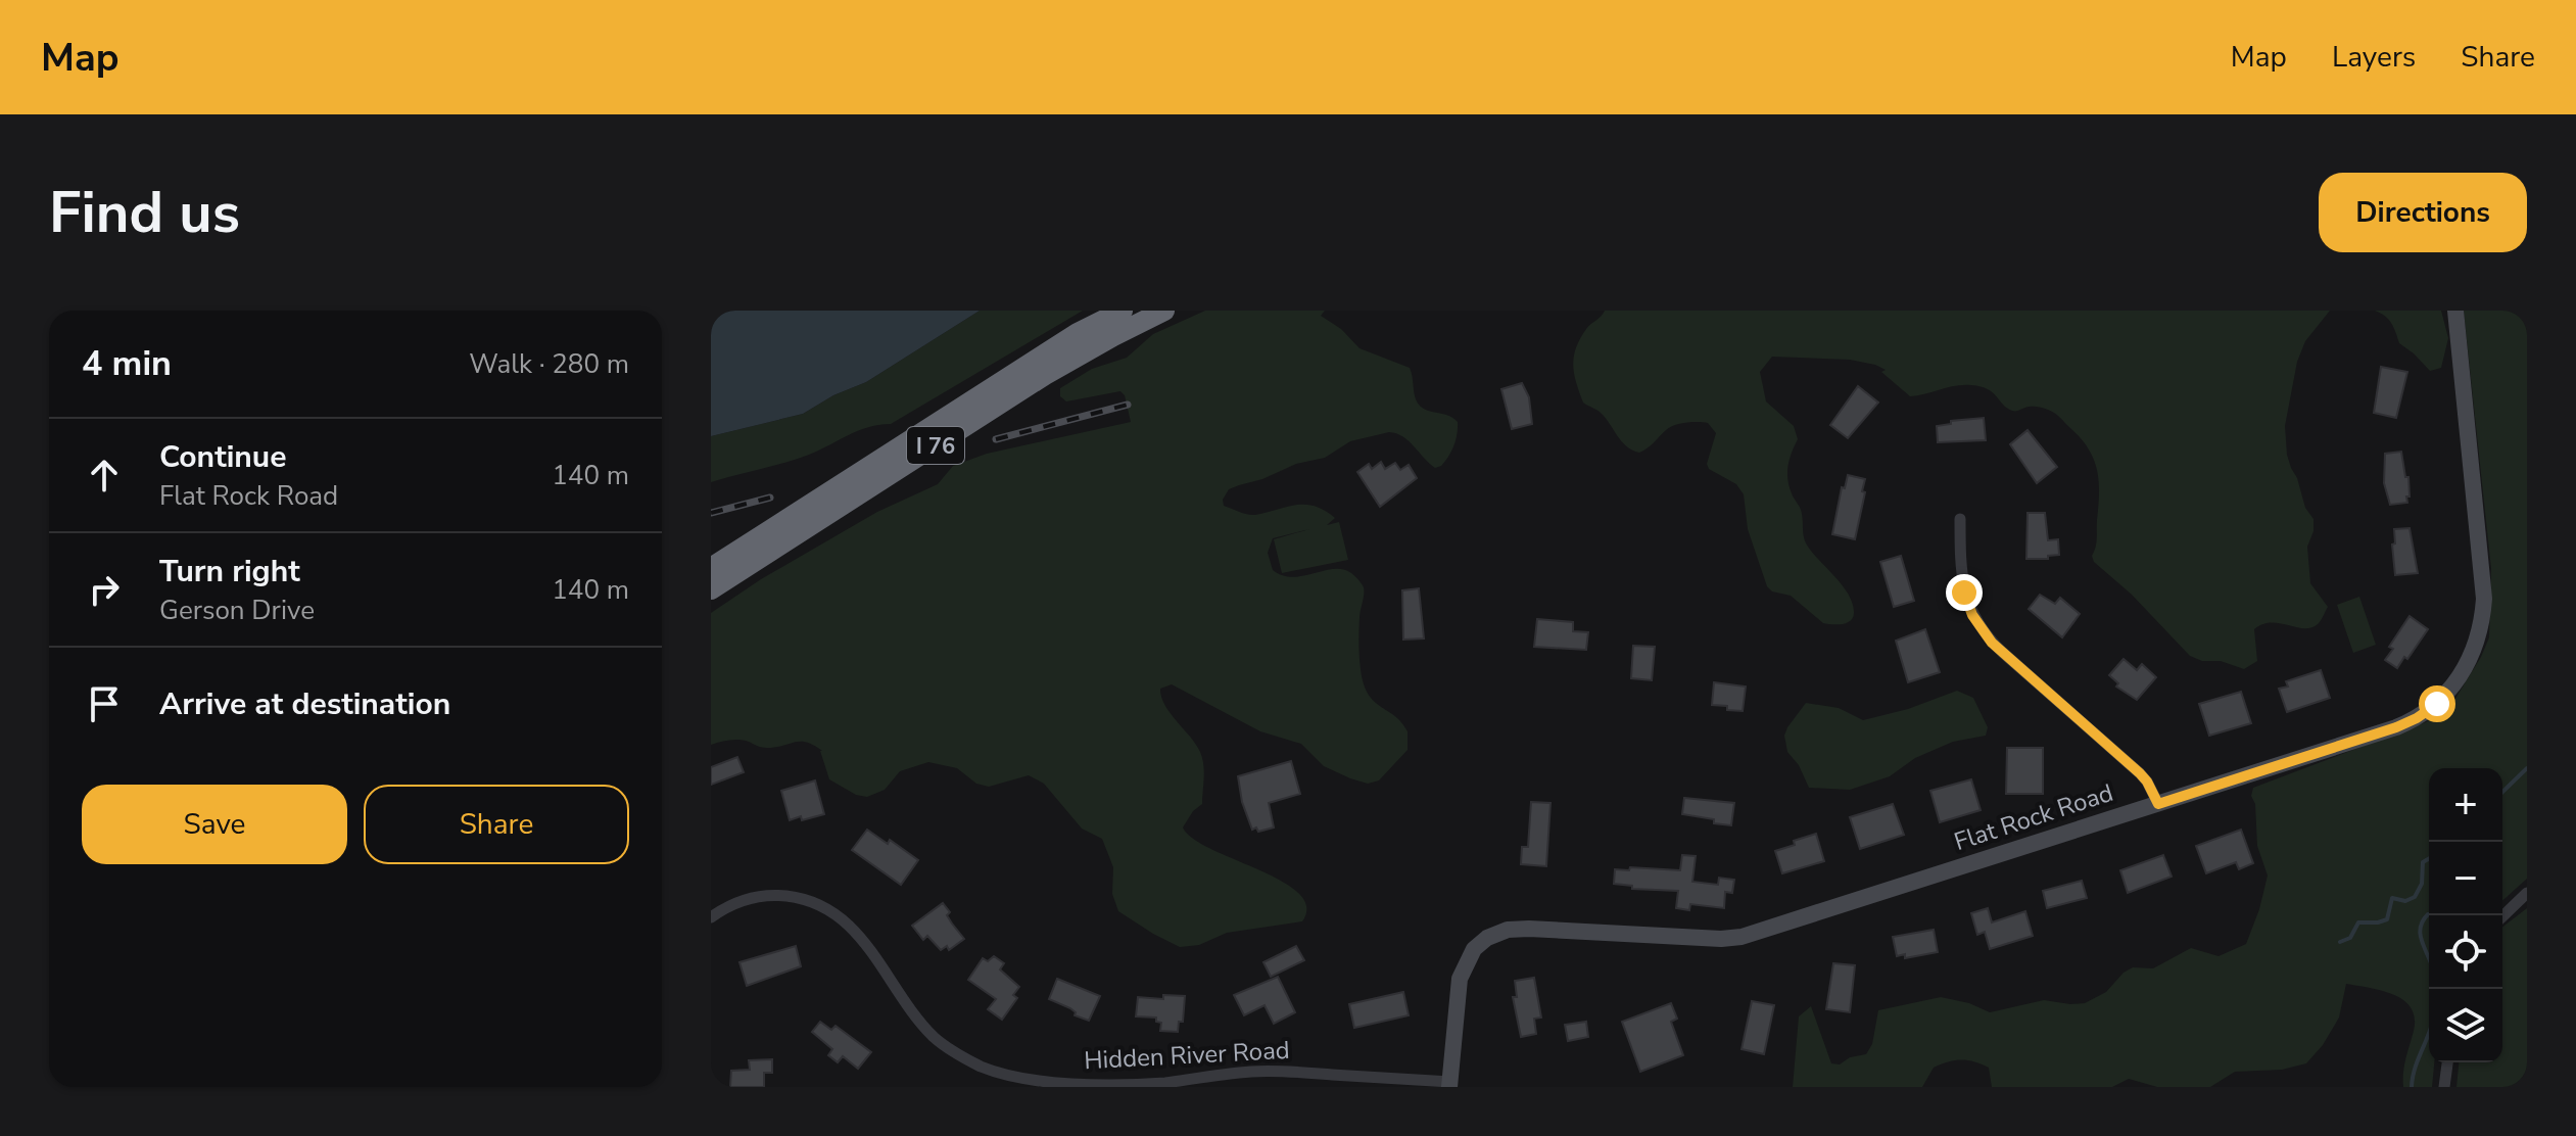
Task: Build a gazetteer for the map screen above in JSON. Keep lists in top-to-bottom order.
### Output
{
  "streets": {
    "highway": ["I 76"],
    "street": ["Flat Rock Road", "Hidden River Road"]
  },
  "crossings": [
    ["Flat Rock Road", "Hidden River Road"]
  ],
  "page": {
    "header": "Map",
    "nav": ["Map", "Layers", "Share"],
    "buttons": [
      "Directions",
      ["Save", "Share"]
    ],
    "title": "Find us",
    "heading": ["4 min", "Walk · 280 m"],
    "list": [
      ["Continue", "Flat Rock Road", "140 m"],
      ["Turn right", "Gerson Drive", "140 m"],
      "Arrive at destination"
    ],
    "map_buttons": ["+", "−"]
  }
}
